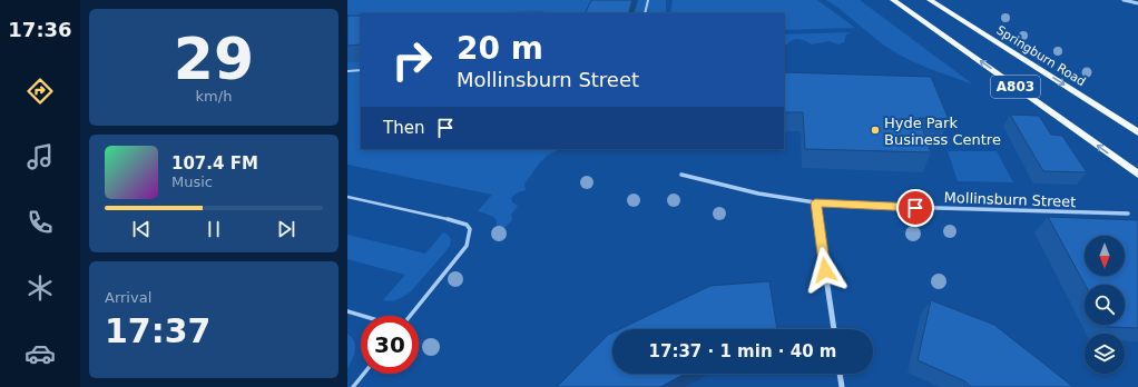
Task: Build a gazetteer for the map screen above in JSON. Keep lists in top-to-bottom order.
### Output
{
  "streets": {
    "main road": ["Springburn Road", "A803"],
    "street": ["Mollinsburn Street"]
  },
  "places": ["Hyde Park Business Centre"],
  "north": "bottom",
  "page": {
    "tabs": "17:36",
    "tile": [
      ["29", "km/h"],
      ["Arrival", "17:37"]
    ],
    "turn": ["20 m", "Mollinsburn Street"],
    "then": "Then",
    "song": ["107.4 FM", "Music"],
    "limit": "30",
    "trip": "17:37 · 1 min · 40 m"
  }
}
